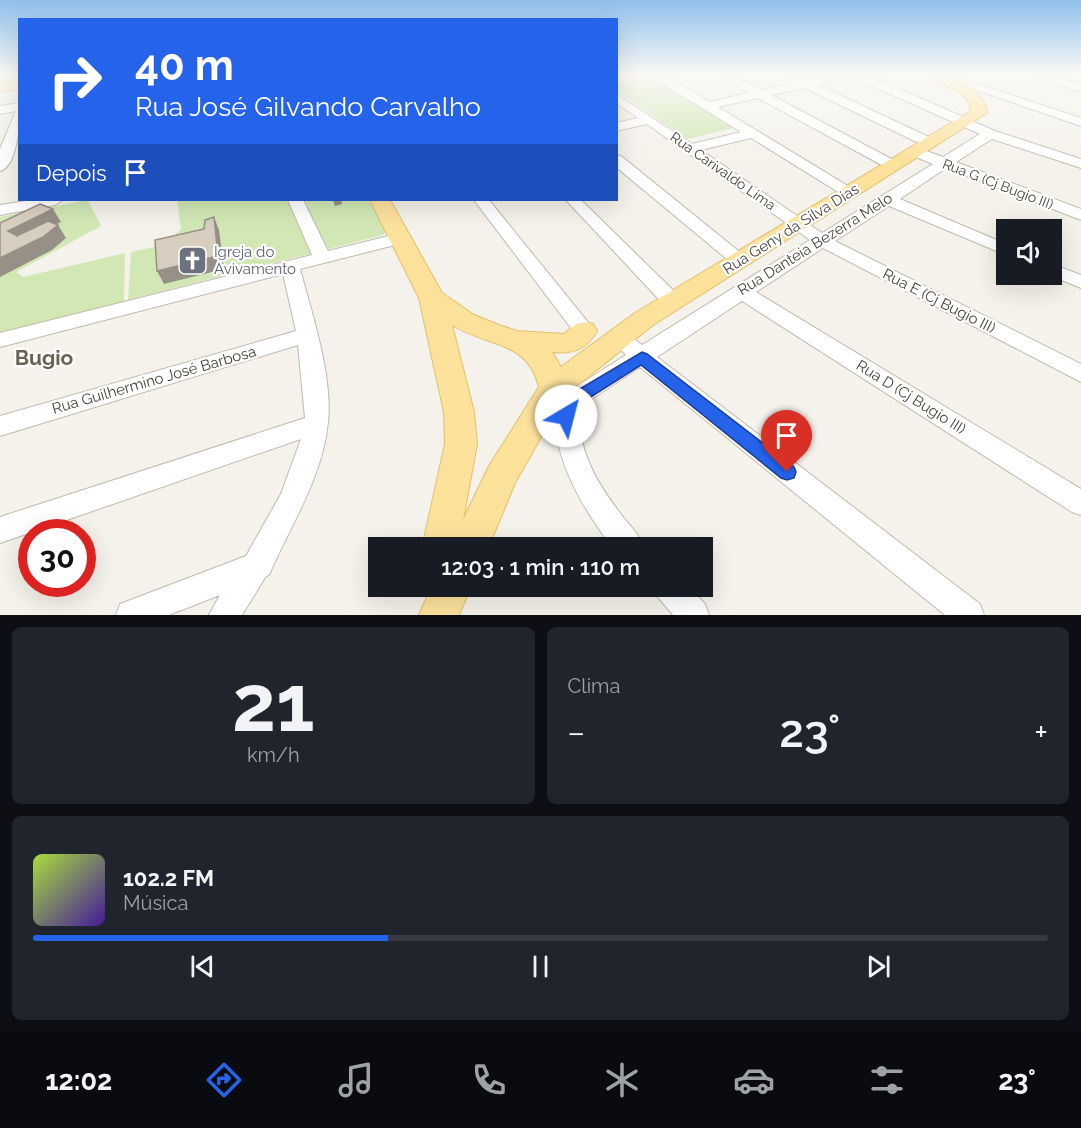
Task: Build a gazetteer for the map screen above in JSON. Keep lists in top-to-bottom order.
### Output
{
  "streets": {
    "main road": ["Rua Geny da Silva Dias"],
    "street": [
      "Rua Carivaldo Lima",
      "Rua G (Cj Bugio III)",
      "Rua Danteia Bezerra Melo",
      "Rua E (Cj Bugio III)",
      "Rua Guilhermino José Barbosa",
      "Rua D (Cj Bugio III)"
    ]
  },
  "crossings": [
    ["Rua Carivaldo Lima", "Rua Geny da Silva Dias"],
    ["Rua Carivaldo Lima", "Rua E (Cj Bugio III)"],
    ["Rua G (Cj Bugio III)", "Rua Geny da Silva Dias"],
    ["Rua G (Cj Bugio III)", "Rua Danteia Bezerra Melo"],
    ["Rua Geny da Silva Dias", "Rua Danteia Bezerra Melo"],
    ["Rua Geny da Silva Dias", "Rua E (Cj Bugio III)"],
    ["Rua Danteia Bezerra Melo", "Rua E (Cj Bugio III)"],
    ["Rua Danteia Bezerra Melo", "Rua D (Cj Bugio III)"]
  ],
  "districts": ["Bugio"],
  "places": {
    "church": ["Igreja do Avivamento"]
  },
  "page": {
    "turn": ["40 m", "Rua José Gilvando Carvalho"],
    "then": "Depois",
    "limit": "30",
    "trip": "12:03 · 1 min · 110 m",
    "tile": [
      ["21", "km/h"],
      "Clima"
    ],
    "heat": ["−", "23°", "+"],
    "song": ["102.2 FM", "Música"],
    "tabs": ["12:02", "23°"]
  }
}
